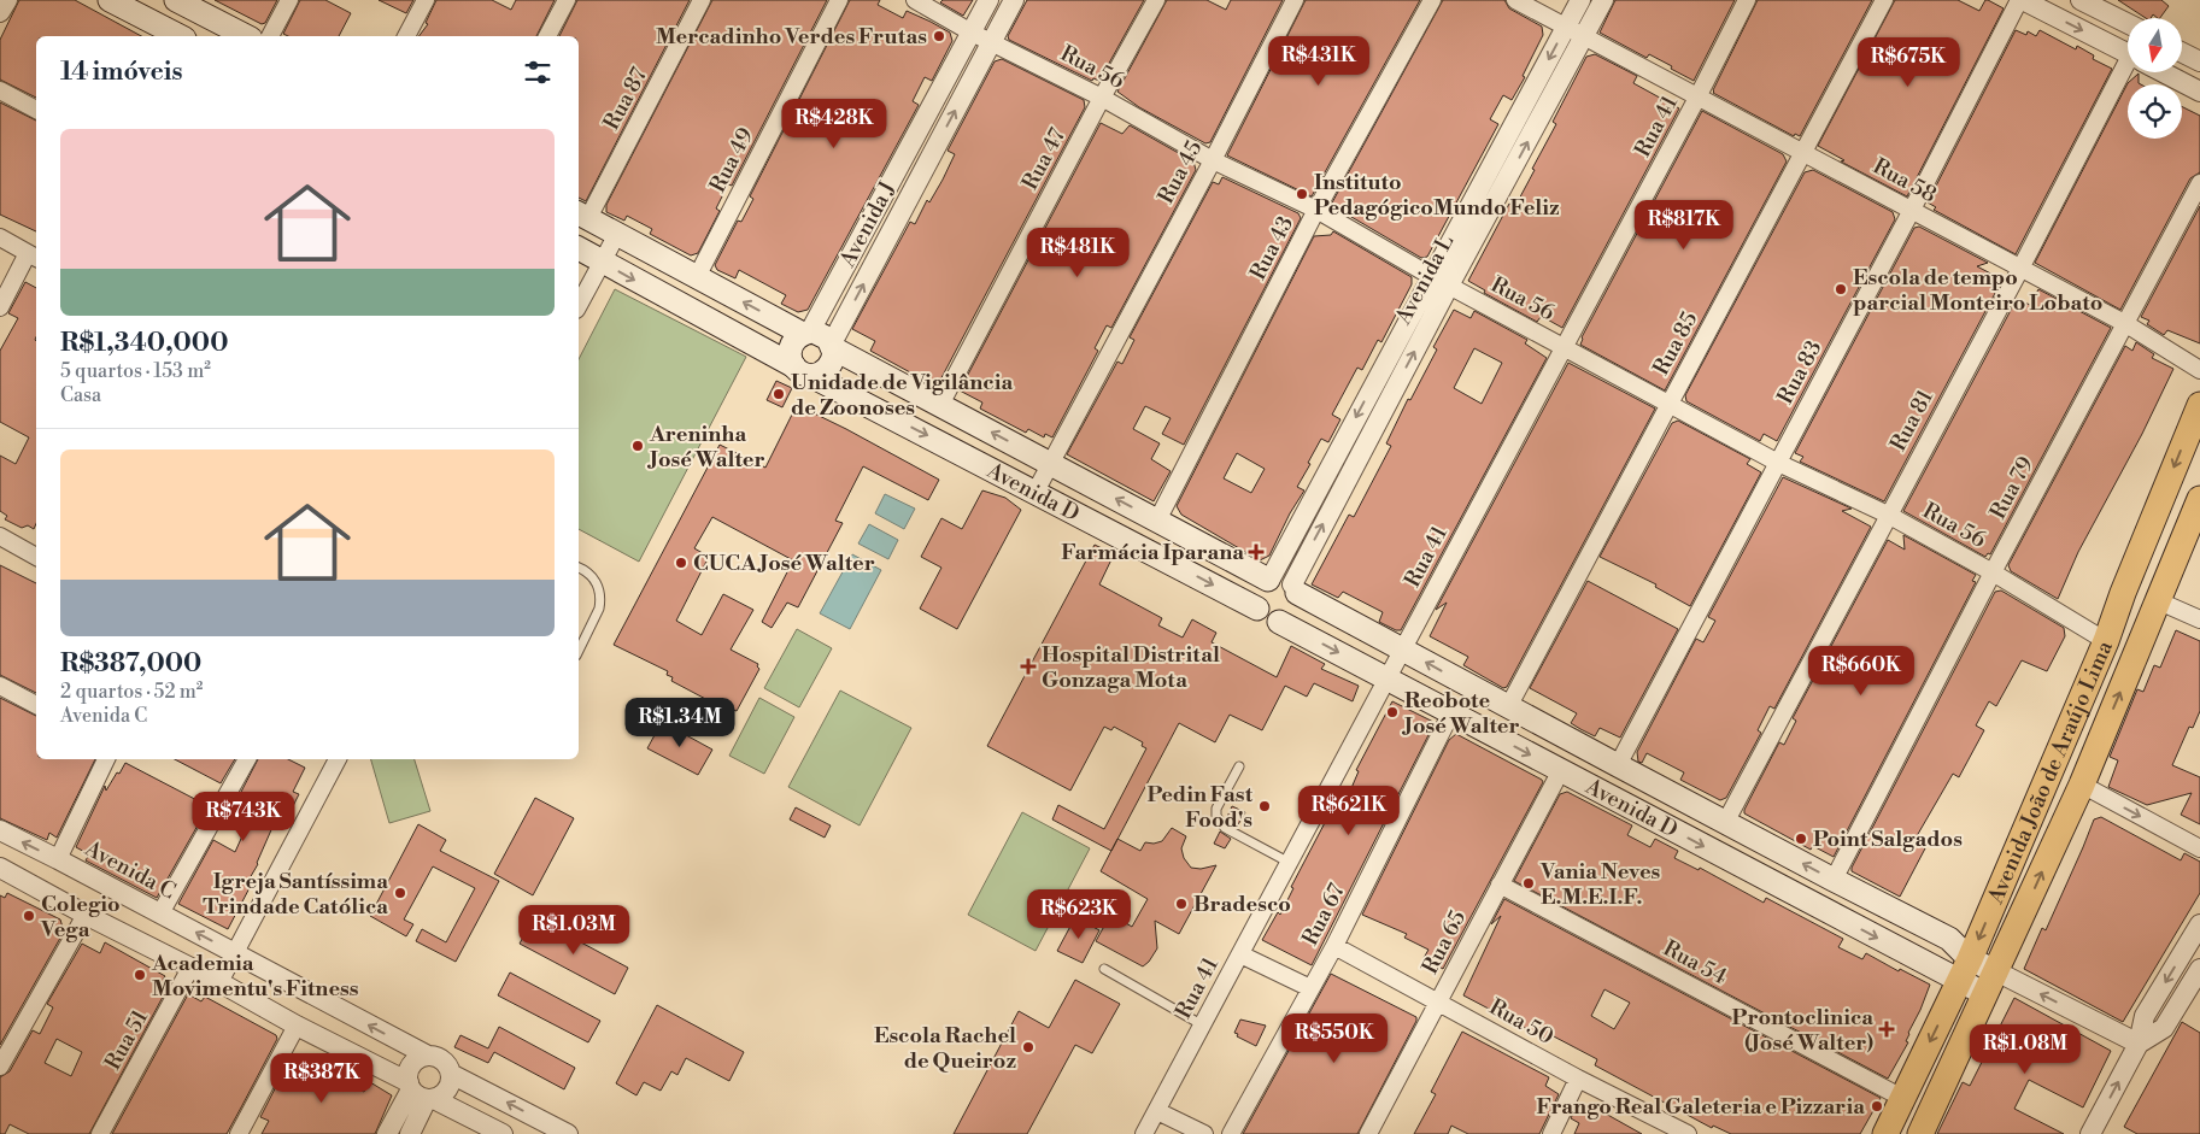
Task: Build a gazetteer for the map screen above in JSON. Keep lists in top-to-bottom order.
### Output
{
  "streets": {
    "main road": ["Avenida D", "Avenida João de Araújo Lima"],
    "street": [
      "Rua 56",
      "Rua 87",
      "Rua 41",
      "Rua 47",
      "Rua 49",
      "Rua 45",
      "Rua 58",
      "Avenida J",
      "Rua 43",
      "Avenida L",
      "Rua 85",
      "Rua 83",
      "Rua 81",
      "Rua 79",
      "Avenida C",
      "Rua 67",
      "Rua 65",
      "Rua 54",
      "Rua 50",
      "Rua 51"
    ]
  },
  "crossings": [
    ["Rua 56", "Rua 41"],
    ["Rua 56", "Rua 47"],
    ["Rua 56", "Rua 45"],
    ["Rua 56", "Avenida J"],
    ["Rua 56", "Rua 43"],
    ["Rua 56", "Avenida L"],
    ["Rua 56", "Rua 85"],
    ["Rua 56", "Rua 83"],
    ["Rua 56", "Rua 81"],
    ["Rua 56", "Rua 79"],
    ["Rua 56", "Avenida João de Araújo Lima"],
    ["Rua 41", "Rua 58"],
    ["Rua 41", "Avenida D"],
    ["Rua 47", "Avenida D"],
    ["Rua 45", "Avenida D"],
    ["Rua 58", "Avenida L"],
    ["Rua 58", "Rua 85"],
    ["Rua 58", "Rua 83"],
    ["Rua 58", "Rua 81"],
    ["Rua 58", "Rua 79"],
    ["Avenida J", "Avenida D"],
    ["Rua 43", "Avenida D"],
    ["Avenida L", "Avenida D"],
    ["Rua 85", "Avenida D"],
    ["Rua 83", "Avenida D"],
    ["Rua 81", "Avenida D"],
    ["Rua 79", "Avenida D"],
    ["Avenida D", "Avenida João de Araújo Lima"],
    ["Avenida D", "Rua 67"],
    ["Avenida D", "Rua 65"],
    ["Avenida João de Araújo Lima", "Rua 54"],
    ["Rua 67", "Rua 50"],
    ["Rua 65", "Rua 54"],
    ["Rua 65", "Rua 50"]
  ],
  "places": {
    "other": [
      "Mercadinho Verdes Frutas",
      "Instituto PedagógicoMundo Feliz",
      "Escola de tempo parcial Monteiro Lobato",
      "Unidade de Vigilância de Zoonoses",
      "Areninha José Walter",
      "CUCA José Walter",
      "Reobote José Walter",
      "Pedin Fast Food's",
      "Point Salgados",
      "Vania Neves E.M.E.I.F.",
      "Igreja Santíssima Trindade Católica",
      "Bradesco",
      "Colegio Vega",
      "Academia Movimentu's Fitness",
      "Escola Rachel de Queiroz",
      "Frango Real Galeteria e Pizzaria"
    ],
    "health": ["Farmácia Iparana", "Hospital Distrital Gonzaga Mota", "Prontoclinica (José Walter)"]
  },
  "north": "bottom",
  "page": {
    "price": [
      "R$431K",
      "R$675K",
      "R$428K",
      "R$817K",
      "R$481K",
      "R$660K",
      "R$1.34M",
      "R$621K",
      "R$743K",
      "R$623K",
      "R$1.03M",
      "R$550K",
      "R$1.08M",
      "R$387K"
    ],
    "heading": "14 imóveis",
    "list": [
      {
        "name": "R$1,340,000",
        "note": "5 quartos · 153 m² · Casa"
      },
      {
        "name": "R$387,000",
        "note": "2 quartos · 52 m² · Avenida C"
      }
    ]
  }
}
